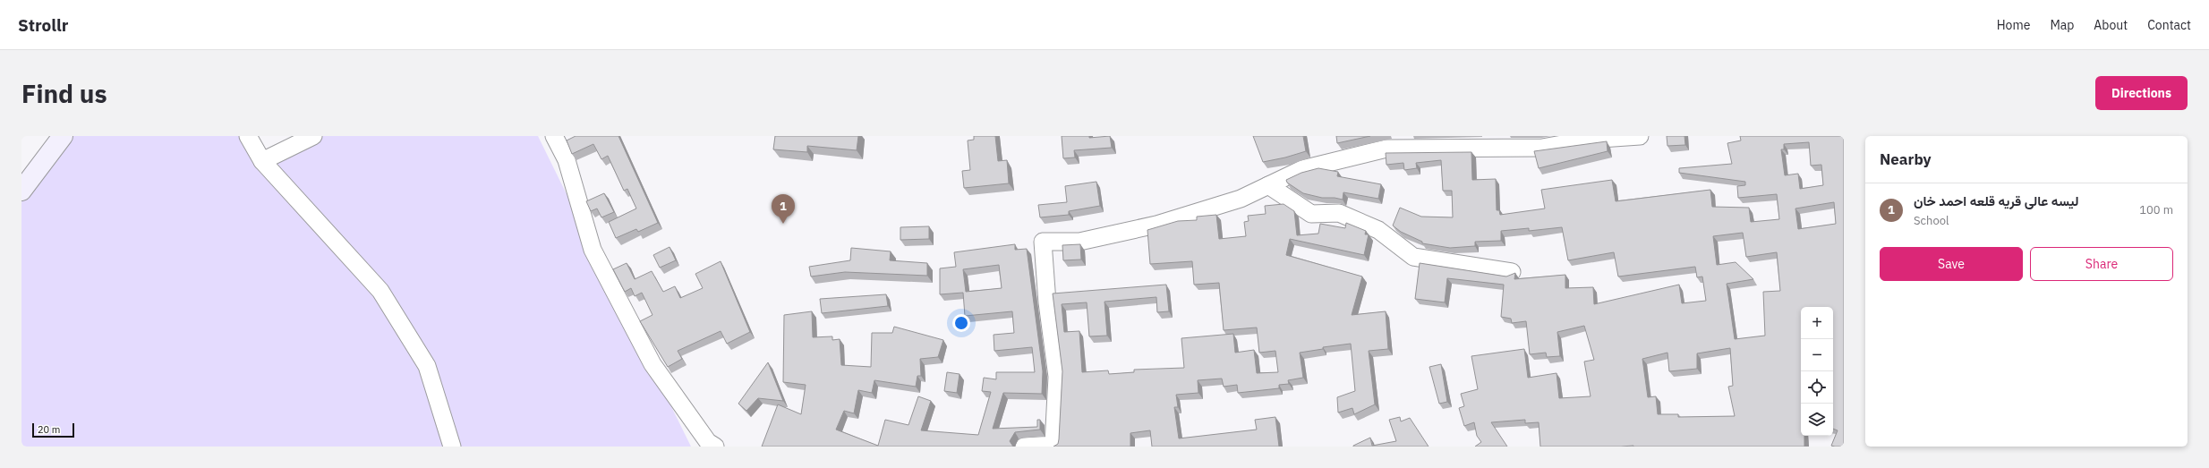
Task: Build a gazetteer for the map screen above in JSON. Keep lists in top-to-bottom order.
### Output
{
  "scale_bar": "20 m",
  "page": {
    "header": "Strollr",
    "nav": [
      "Home",
      "Map",
      "About",
      "Contact"
    ],
    "buttons": [
      "Directions",
      ["Save", "Share"]
    ],
    "title": "Find us",
    "heading": "Nearby",
    "list": [
      {
        "mark": "1",
        "name": "لیسه عالی قریه قلعه احمد خان",
        "note": "School",
        "value": "100 m"
      }
    ],
    "pins": "1",
    "map_buttons": ["+", "−"],
    "scale": "20 m"
  }
}
